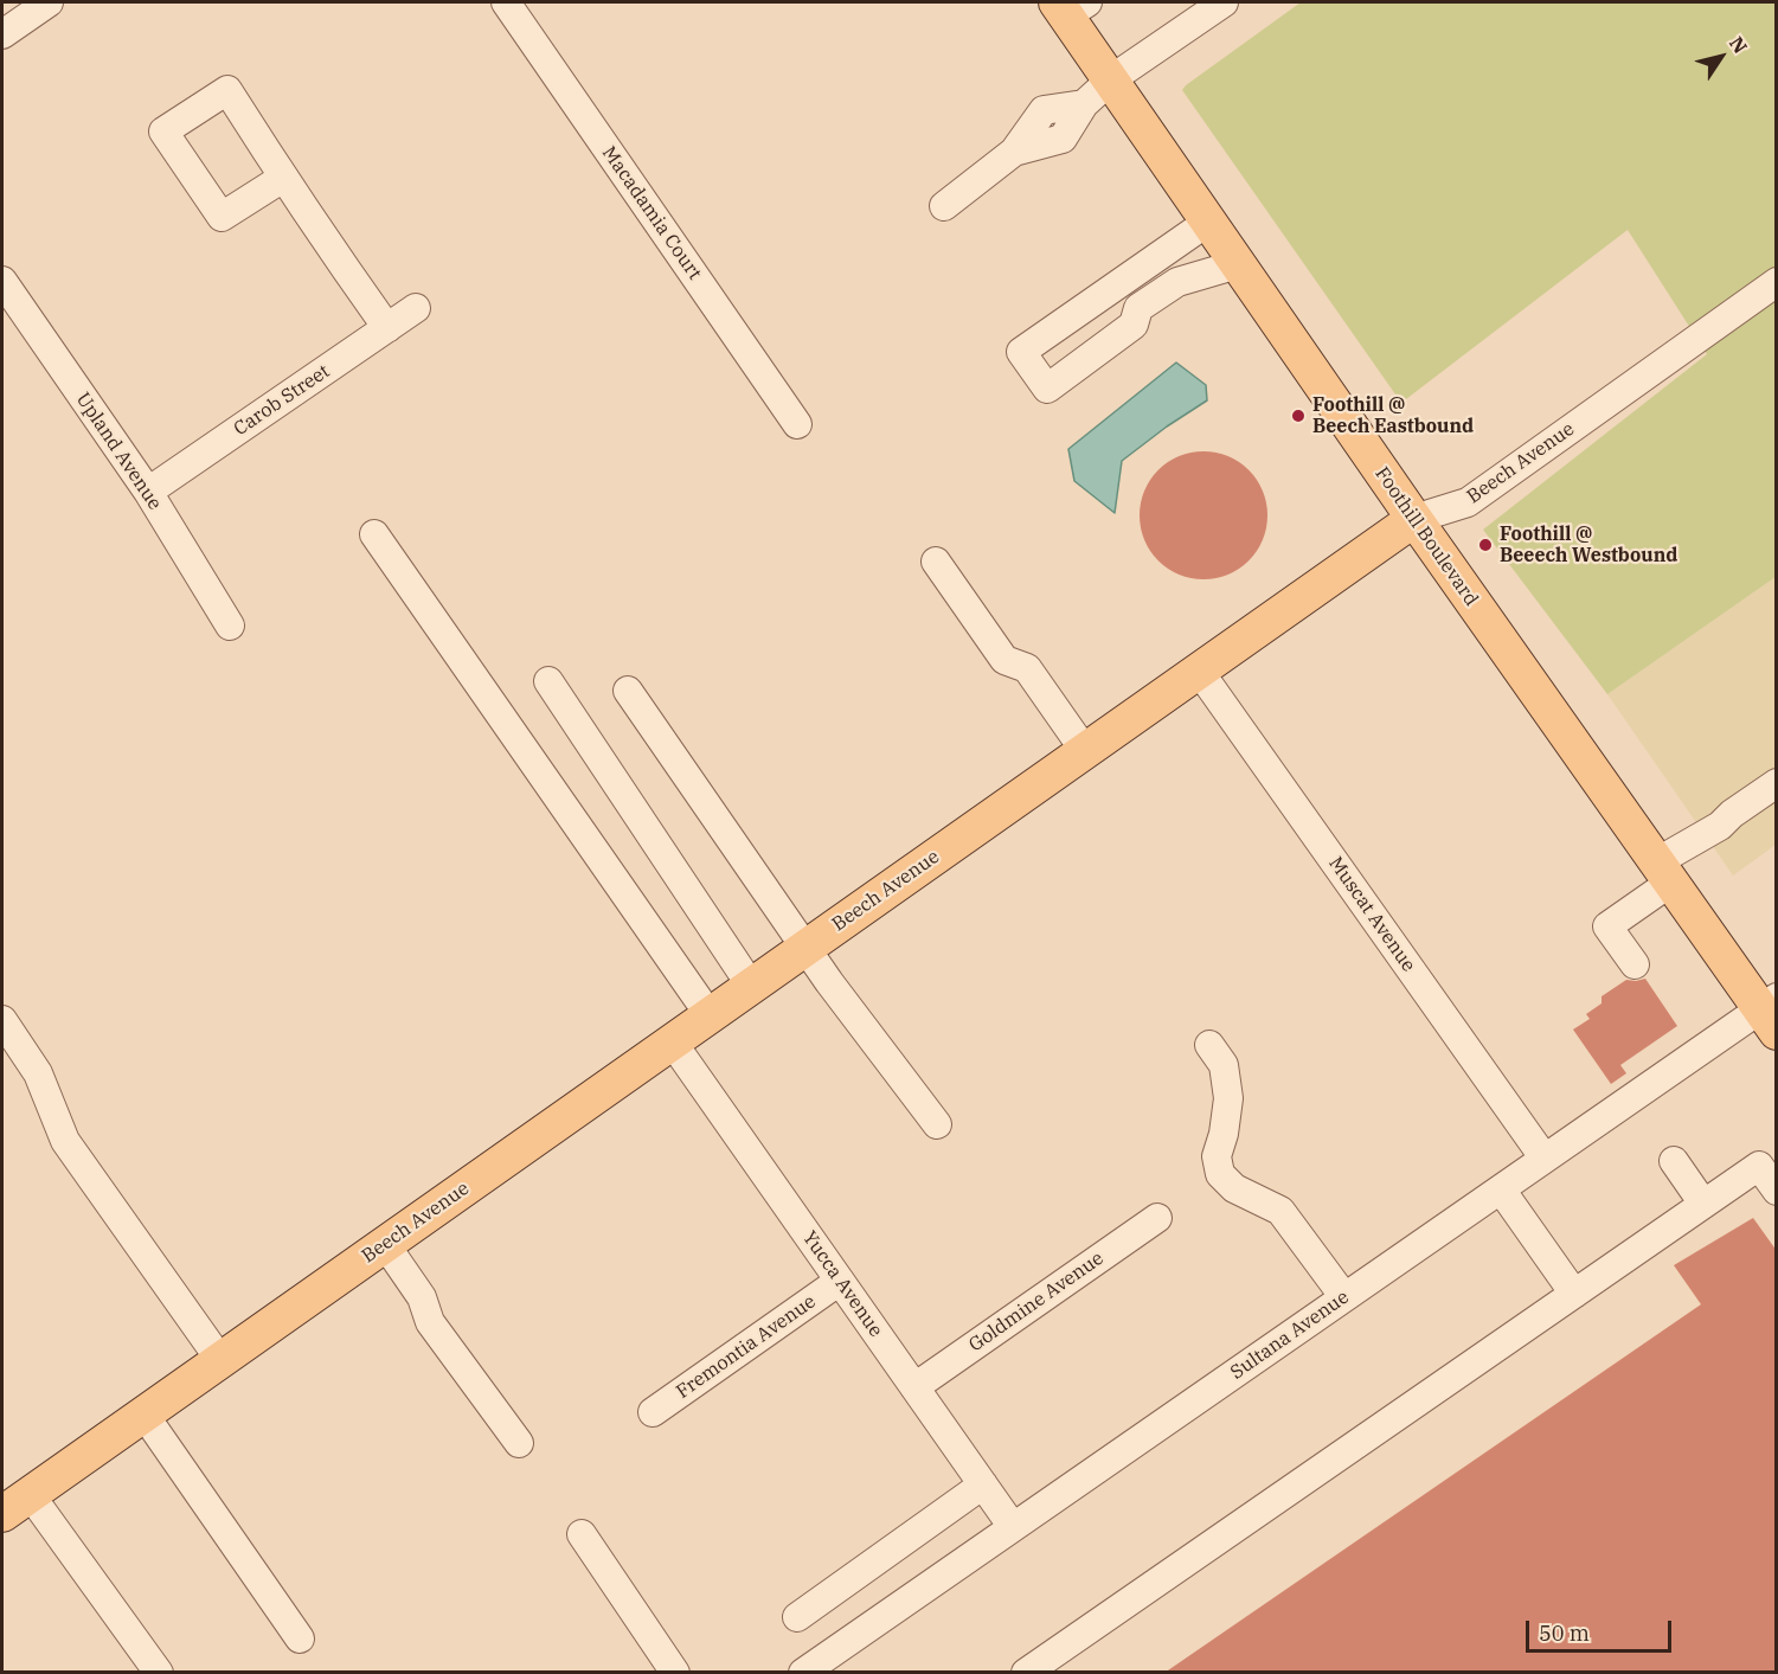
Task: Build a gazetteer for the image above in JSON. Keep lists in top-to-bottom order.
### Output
{
  "streets": {
    "main road": ["Beech Avenue", "Foothill Boulevard"],
    "street": [
      "Macadamia Court",
      "Carob Street",
      "Upland Avenue",
      "Muscat Avenue",
      "Yucca Avenue",
      "Goldmine Avenue",
      "Sultana Avenue",
      "Fremontia Avenue"
    ]
  },
  "crossings": [
    ["Carob Street", "Upland Avenue"],
    ["Beech Avenue", "Foothill Boulevard"],
    ["Beech Avenue", "Muscat Avenue"],
    ["Beech Avenue", "Yucca Avenue"],
    ["Foothill Boulevard", "Sultana Avenue"],
    ["Muscat Avenue", "Sultana Avenue"],
    ["Yucca Avenue", "Goldmine Avenue"],
    ["Yucca Avenue", "Sultana Avenue"],
    ["Yucca Avenue", "Fremontia Avenue"]
  ],
  "places": ["Foothill @ Beech Eastbound", "Foothill @ Beeech Westbound"],
  "scale_bar": "50 m",
  "north": "top right"
}
